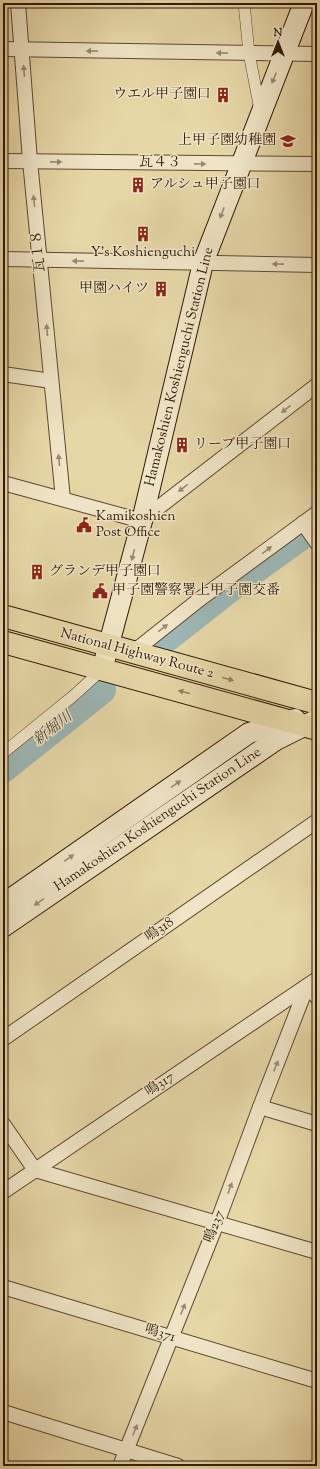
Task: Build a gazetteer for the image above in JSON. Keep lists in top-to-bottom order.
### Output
{
  "streets": {
    "highway": ["National Highway Route 2"],
    "main road": ["Hamakoshien Koshienguchi Station Line"],
    "street": [
      "瓦４３",
      "瓦１８",
      "鳴318",
      "鳴317",
      "鳴237",
      "鳴371"
    ]
  },
  "crossings": [
    ["瓦４３", "瓦１８"],
    ["瓦４３", "Hamakoshien Koshienguchi Station Line"],
    ["Hamakoshien Koshienguchi Station Line", "National Highway Route 2"],
    ["鳴317", "鳴237"],
    ["鳴237", "鳴371"]
  ],
  "one_way": ["瓦１８", "鳴237"],
  "water": ["新堀川"],
  "places": {
    "building": [
      "ウエル甲子園口",
      "アルシュ甲子園口",
      "Y's Koshienguchi",
      "甲園ハイツ",
      "リーブ甲子園口",
      "グランデ甲子園口"
    ],
    "school or university": ["上甲子園幼稚園"],
    "public building": ["Kamikoshien Post Office", "甲子園警察署上甲子園交番"]
  },
  "north": "top"
}
